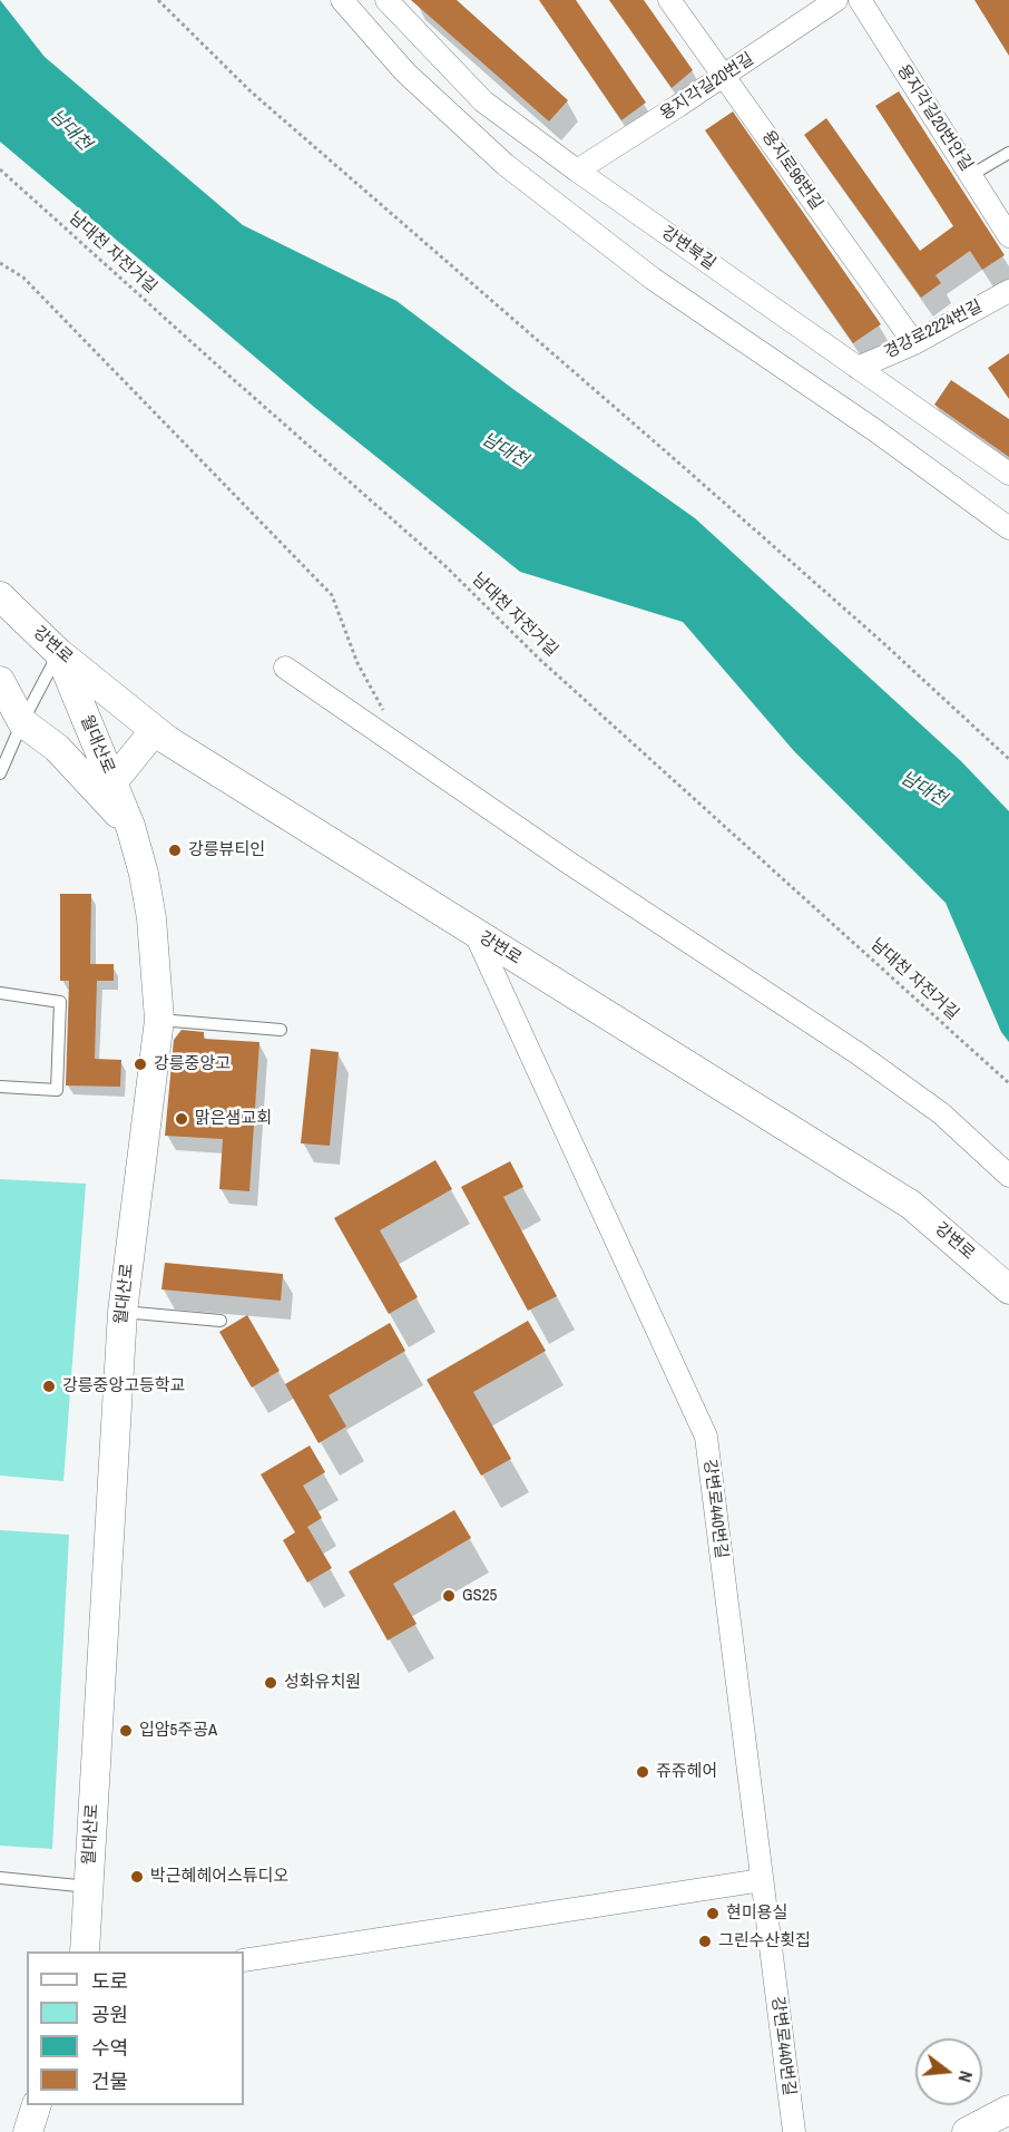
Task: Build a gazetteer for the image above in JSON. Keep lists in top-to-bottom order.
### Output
{
  "streets": {
    "street": [
      "용지각길20번길",
      "용지각길20번안길",
      "용지로96번길",
      "강변북길",
      "경강로2224번길",
      "강변로",
      "월대산로",
      "강변로440번길"
    ],
    "path": ["남대천 자전거길"]
  },
  "crossings": [
    ["용지각길20번길", "용지로96번길"],
    ["용지각길20번길", "강변북길"],
    ["용지로96번길", "경강로2224번길"],
    ["강변북길", "경강로2224번길"],
    ["강변로", "월대산로"],
    ["강변로", "강변로440번길"]
  ],
  "water": ["남대천"],
  "places": [
    "강릉뷰티인",
    "강릉중앙고",
    "맑은샘교회",
    "강릉중앙고등학교",
    "GS25",
    "성화유치원",
    "입암5주공A",
    "쥬쥬헤어",
    "박근혜헤어스튜디오",
    "현미용실",
    "그린수산횟집"
  ],
  "legend": [
    "도로",
    "공원",
    "수역",
    "건물"
  ],
  "north": "right"
}
